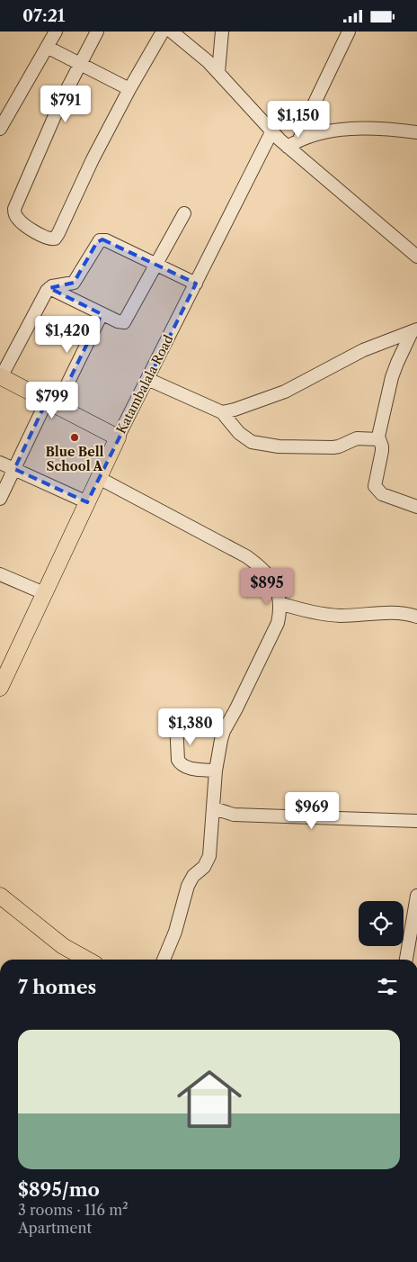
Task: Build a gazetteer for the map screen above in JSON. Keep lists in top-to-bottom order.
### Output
{
  "streets": {
    "main road": ["Katambalala Road"]
  },
  "places": ["Blue Bell School A"],
  "page": {
    "status": "07:21",
    "price": [
      "$791",
      "$1,150",
      "$1,420",
      "$799",
      "$895",
      "$1,380",
      "$969"
    ],
    "heading": "7 homes",
    "list": [
      {
        "name": "$895/mo",
        "note": "3 rooms · 116 m² · Apartment"
      }
    ]
  }
}
